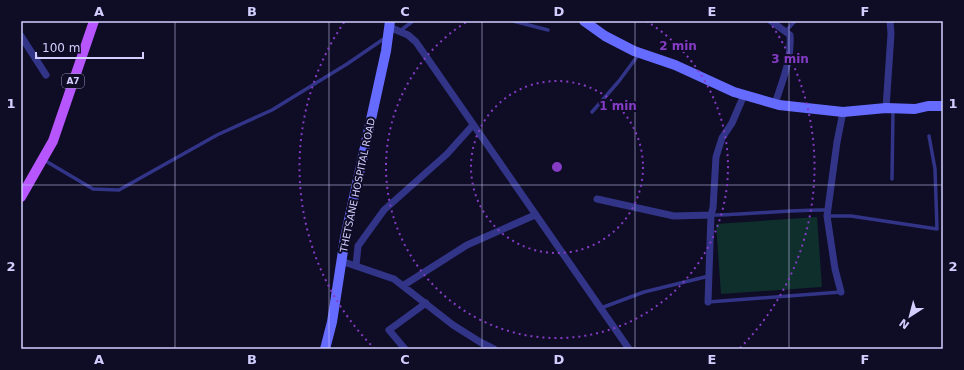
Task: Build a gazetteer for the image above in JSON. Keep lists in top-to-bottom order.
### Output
{
  "streets": {
    "main road": ["A7"],
    "street": ["THETSANE HOSPITAL ROAD"]
  },
  "scale_bar": "100 m",
  "north": "bottom left",
  "grid": {
    "columns": [
      "A",
      "B",
      "C",
      "D",
      "E",
      "F"
    ],
    "rows": ["1", "2"]
  },
  "rings": ["2 min", "3 min", "1 min"]
}
